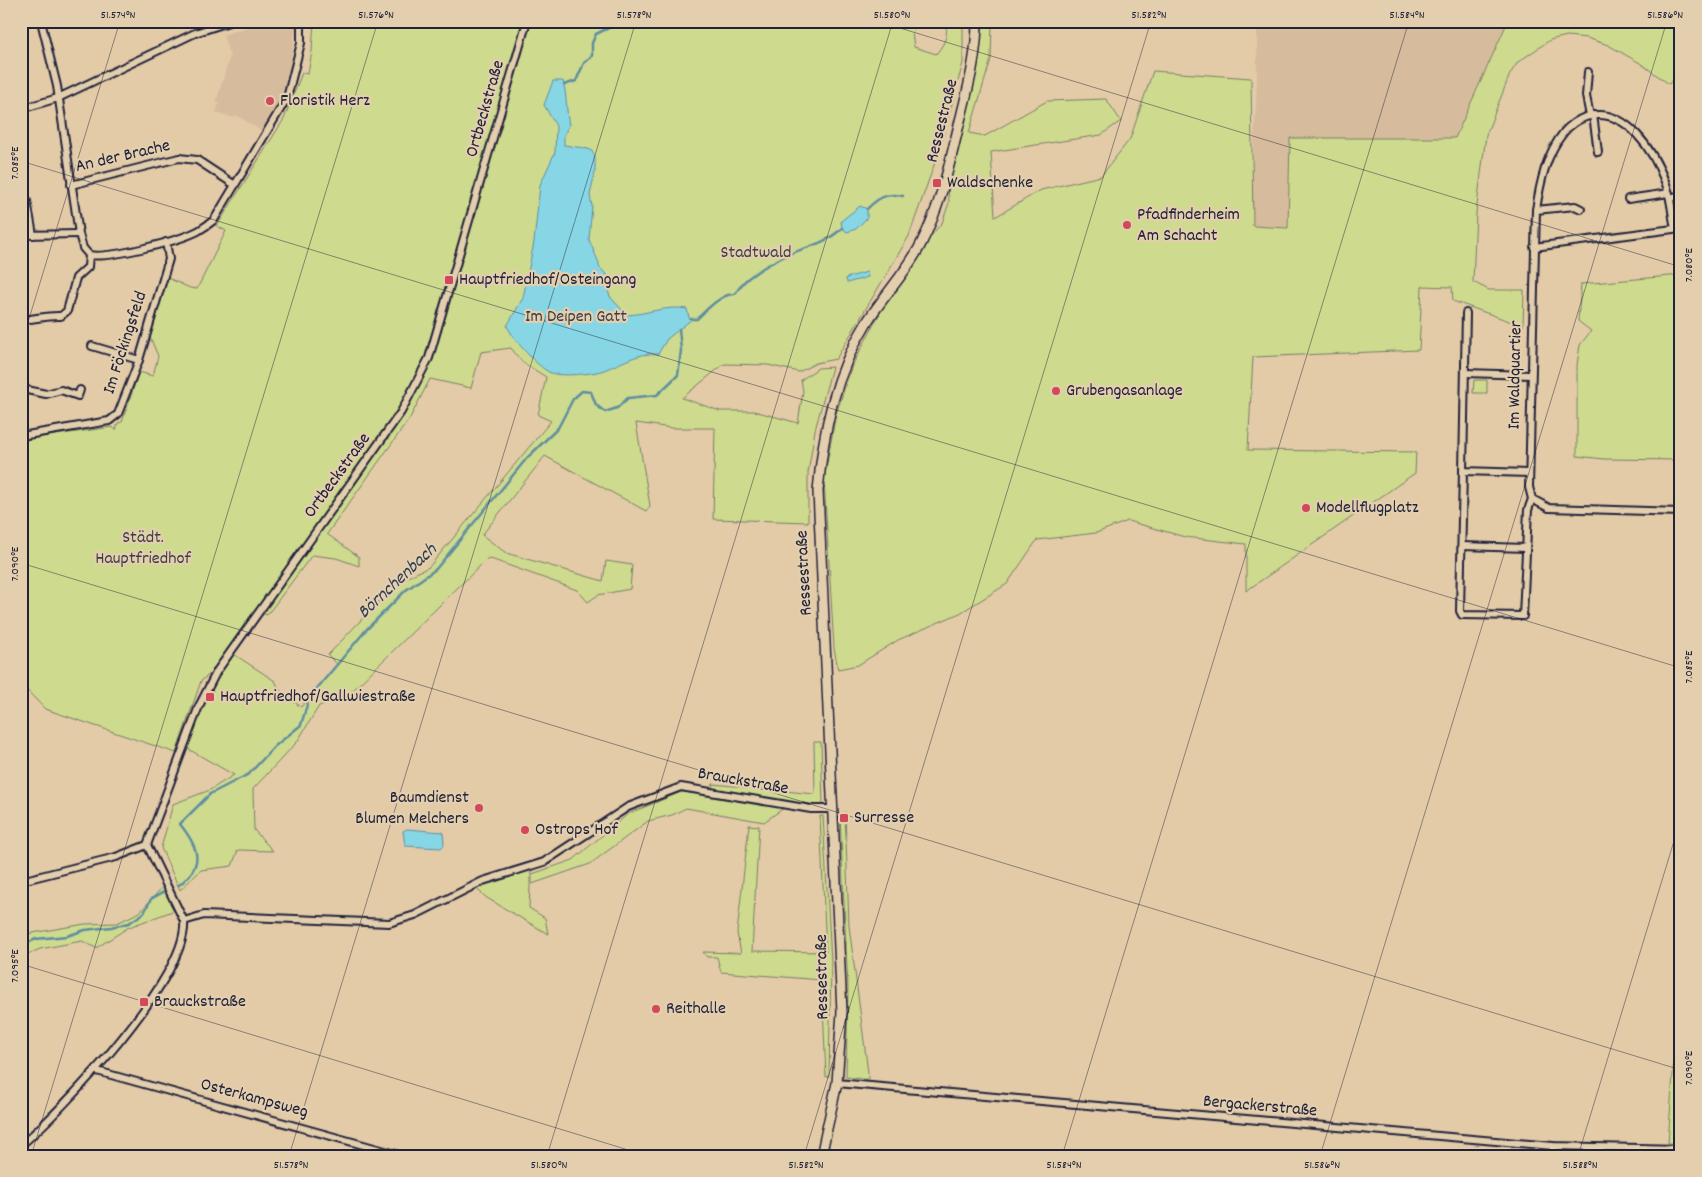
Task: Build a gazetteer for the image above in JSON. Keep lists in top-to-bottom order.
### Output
{
  "streets": {
    "main road": ["Ressestraße"],
    "street": [
      "Ortbeckstraße",
      "An der Brache",
      "Im Föckingsfeld",
      "Im Waldquartier",
      "Brauckstraße",
      "Osterkampsweg",
      "Bergackerstraße"
    ]
  },
  "crossings": [
    ["Ressestraße", "Brauckstraße"],
    ["Ressestraße", "Bergackerstraße"]
  ],
  "water": ["Börnchenbach"],
  "parks": ["Stadtwald", "Im Deipen Gatt", "Städt. Hauptfriedhof"],
  "places": {
    "other": [
      "Floristik Herz",
      "Pfadfinderheim Am Schacht",
      "Grubengasanlage",
      "Modellflugplatz",
      "Baumdienst Blumen Melchers",
      "Ostrops Hof",
      "Reithalle"
    ],
    "transit": [
      "Waldschenke",
      "Hauptfriedhof/Osteingang",
      "Hauptfriedhof/Gallwiestraße",
      "Surresse",
      "Brauckstraße"
    ]
  },
  "coordinates": [
    "51.574°N",
    "51.576°N",
    "51.578°N",
    "51.580°N",
    "51.582°N",
    "51.584°N",
    "51.586°N",
    "7.085°E",
    "7.080°E",
    "7.090°E",
    "7.095°E",
    "51.588°N"
  ]
}
